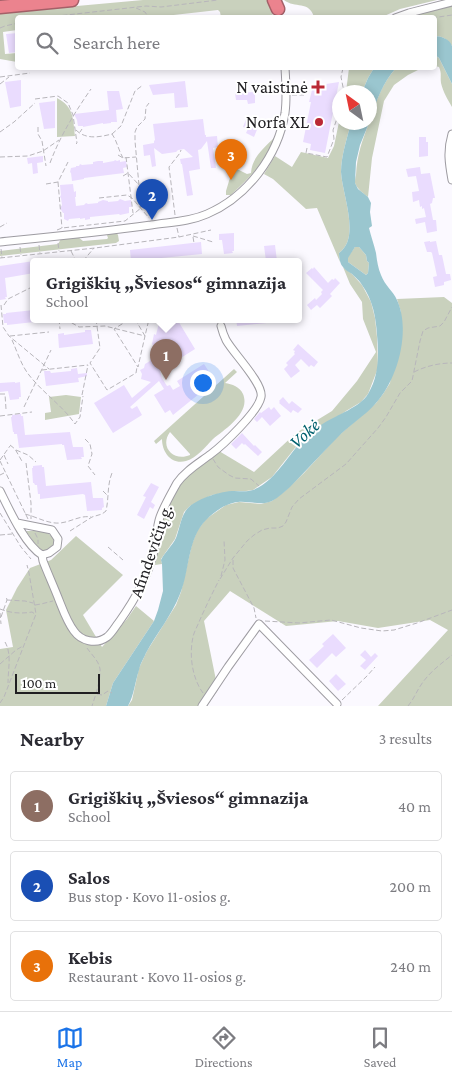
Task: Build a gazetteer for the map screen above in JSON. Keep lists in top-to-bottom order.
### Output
{
  "streets": {
    "street": ["Afindevičių g."]
  },
  "water": ["Vokė"],
  "places": {
    "health": ["N vaistinė"],
    "other": ["Norfa XL"]
  },
  "scale_bar": "100 m",
  "north": "top left",
  "page": {
    "search": "Search here",
    "pins": ["3", "2", "1"],
    "popup": ["Grigiškių „Šviesos“ gimnazija", "School"],
    "scale": "100 m",
    "heading": ["Nearby", "3 results"],
    "list": [
      {
        "mark": "1",
        "name": "Grigiškių „Šviesos“ gimnazija",
        "note": "School",
        "value": "40 m"
      },
      {
        "mark": "2",
        "name": "Salos",
        "note": "Bus stop · Kovo 11-osios g.",
        "value": "200 m"
      },
      {
        "mark": "3",
        "name": "Kebis",
        "note": "Restaurant · Kovo 11-osios g.",
        "value": "240 m"
      }
    ],
    "nav": ["Map", "Directions", "Saved"]
  }
}
